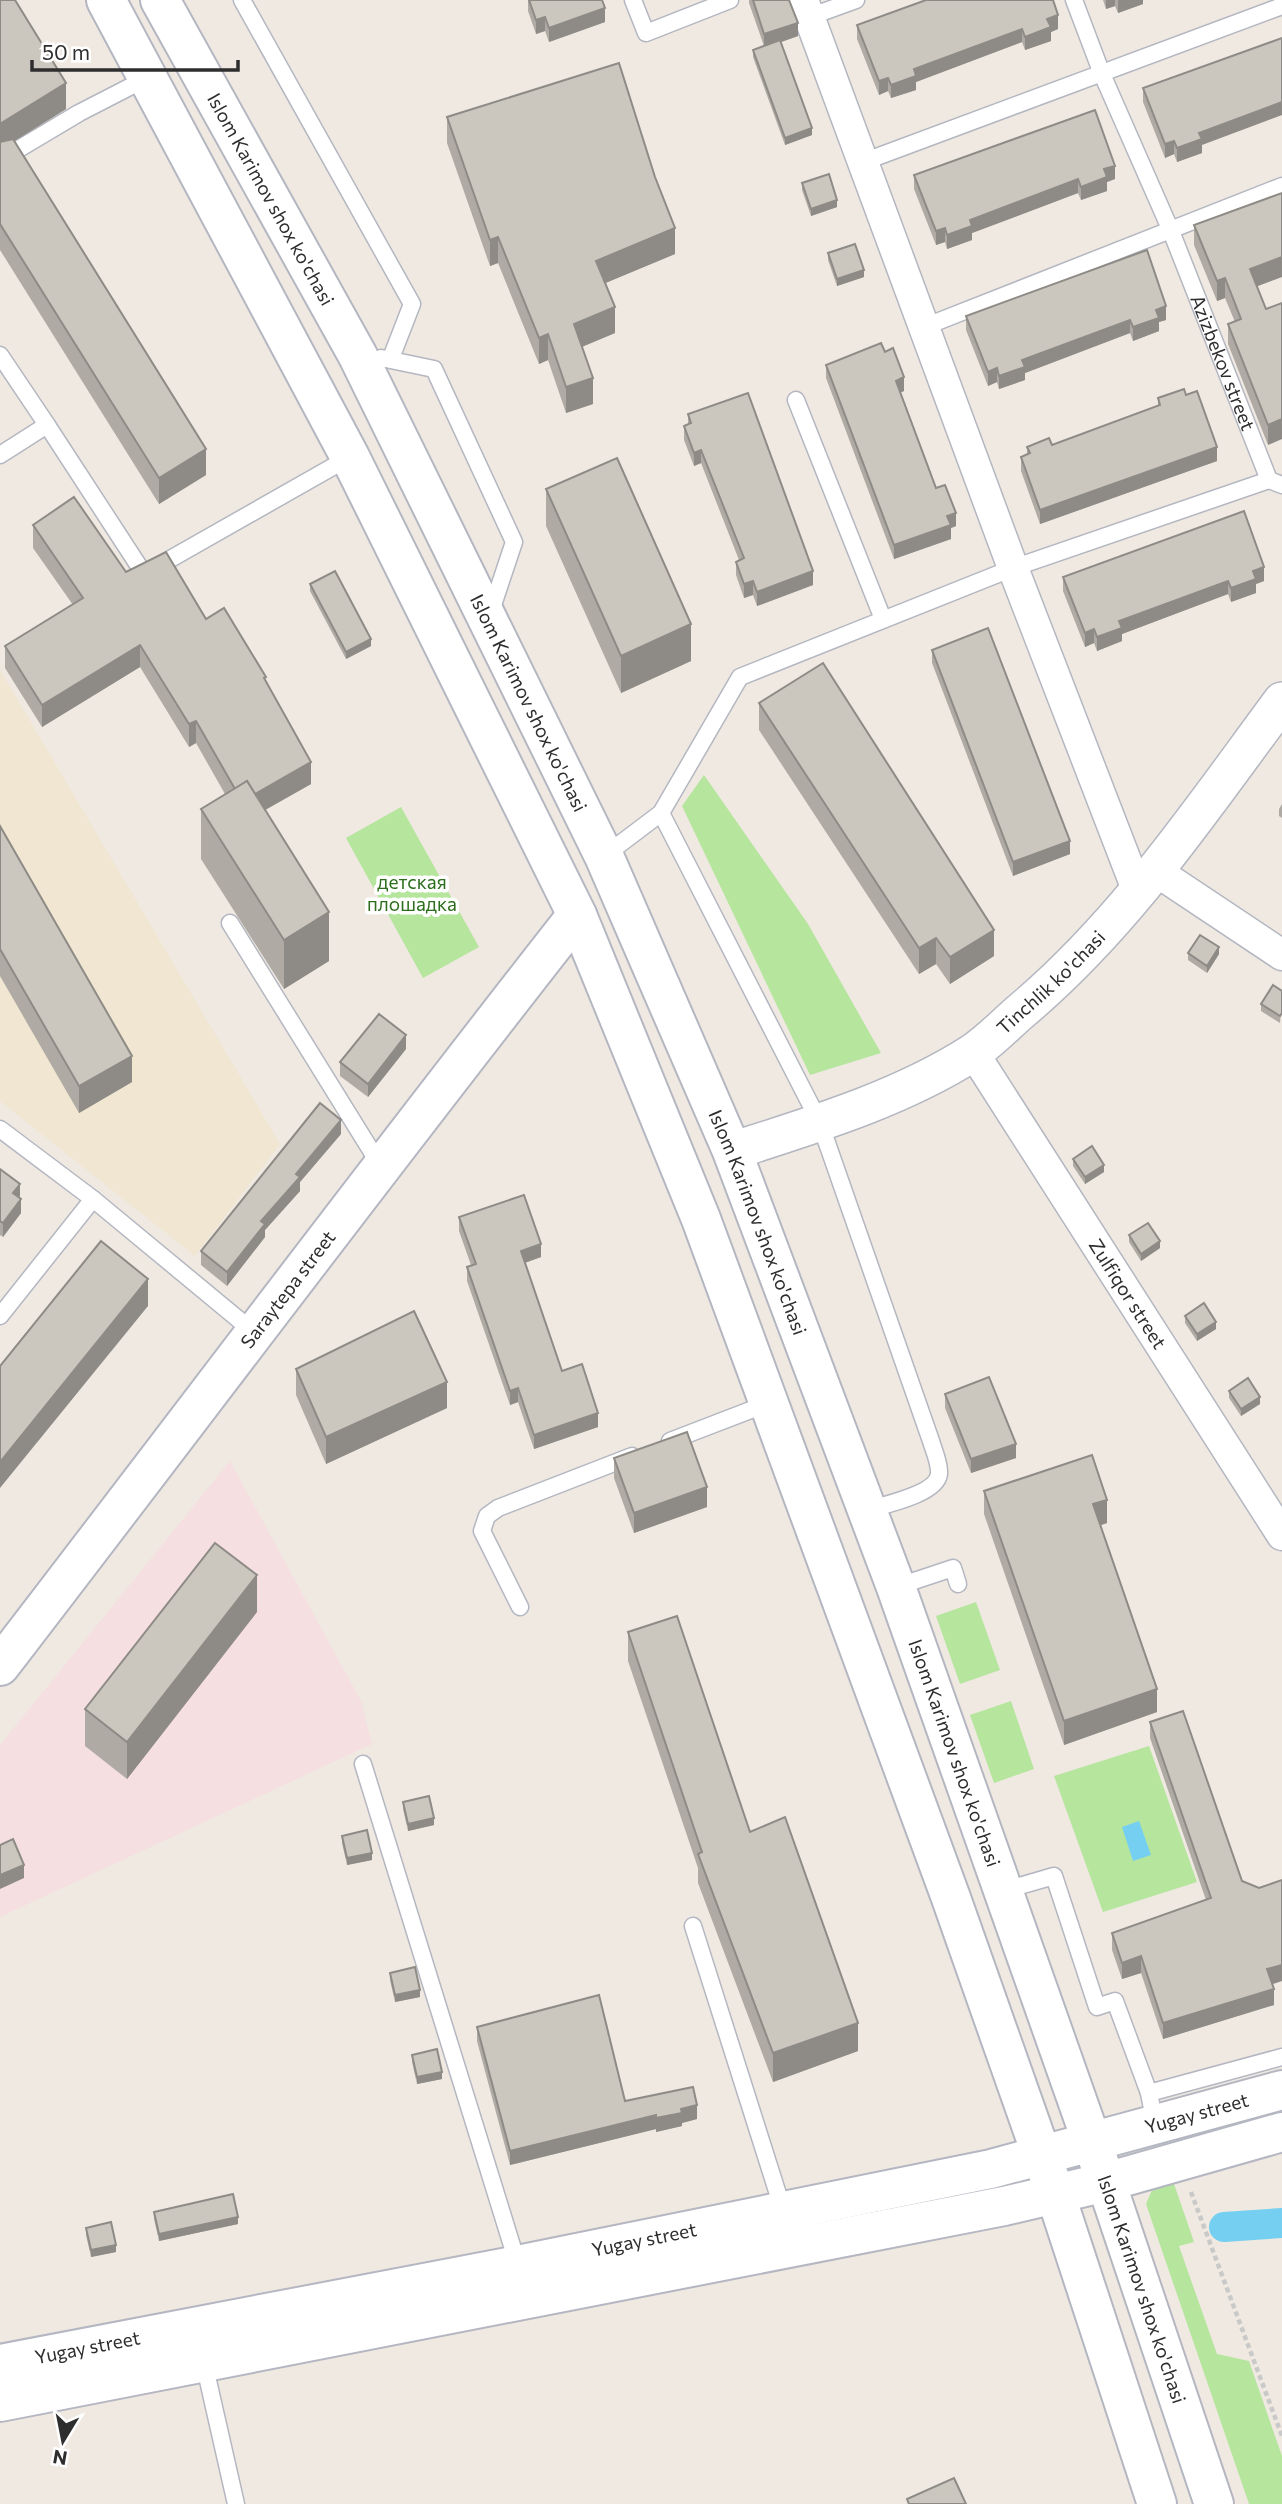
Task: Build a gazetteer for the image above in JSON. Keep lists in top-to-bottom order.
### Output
{
  "streets": {
    "main road": ["Islom Karimov shox ko'chasi", "Saraytepa street", "Yugay street"],
    "street": ["Tinchlik ko'chasi", "Zulfiqor street"],
    "lane": ["Azizbekov street"]
  },
  "crossings": [
    ["Islom Karimov shox ko'chasi", "Tinchlik ko'chasi"],
    ["Islom Karimov shox ko'chasi", "Yugay street"],
    ["Tinchlik ko'chasi", "Zulfiqor street"]
  ],
  "parks": ["детская плошадка"],
  "scale_bar": "50 m",
  "north": "bottom"
}
